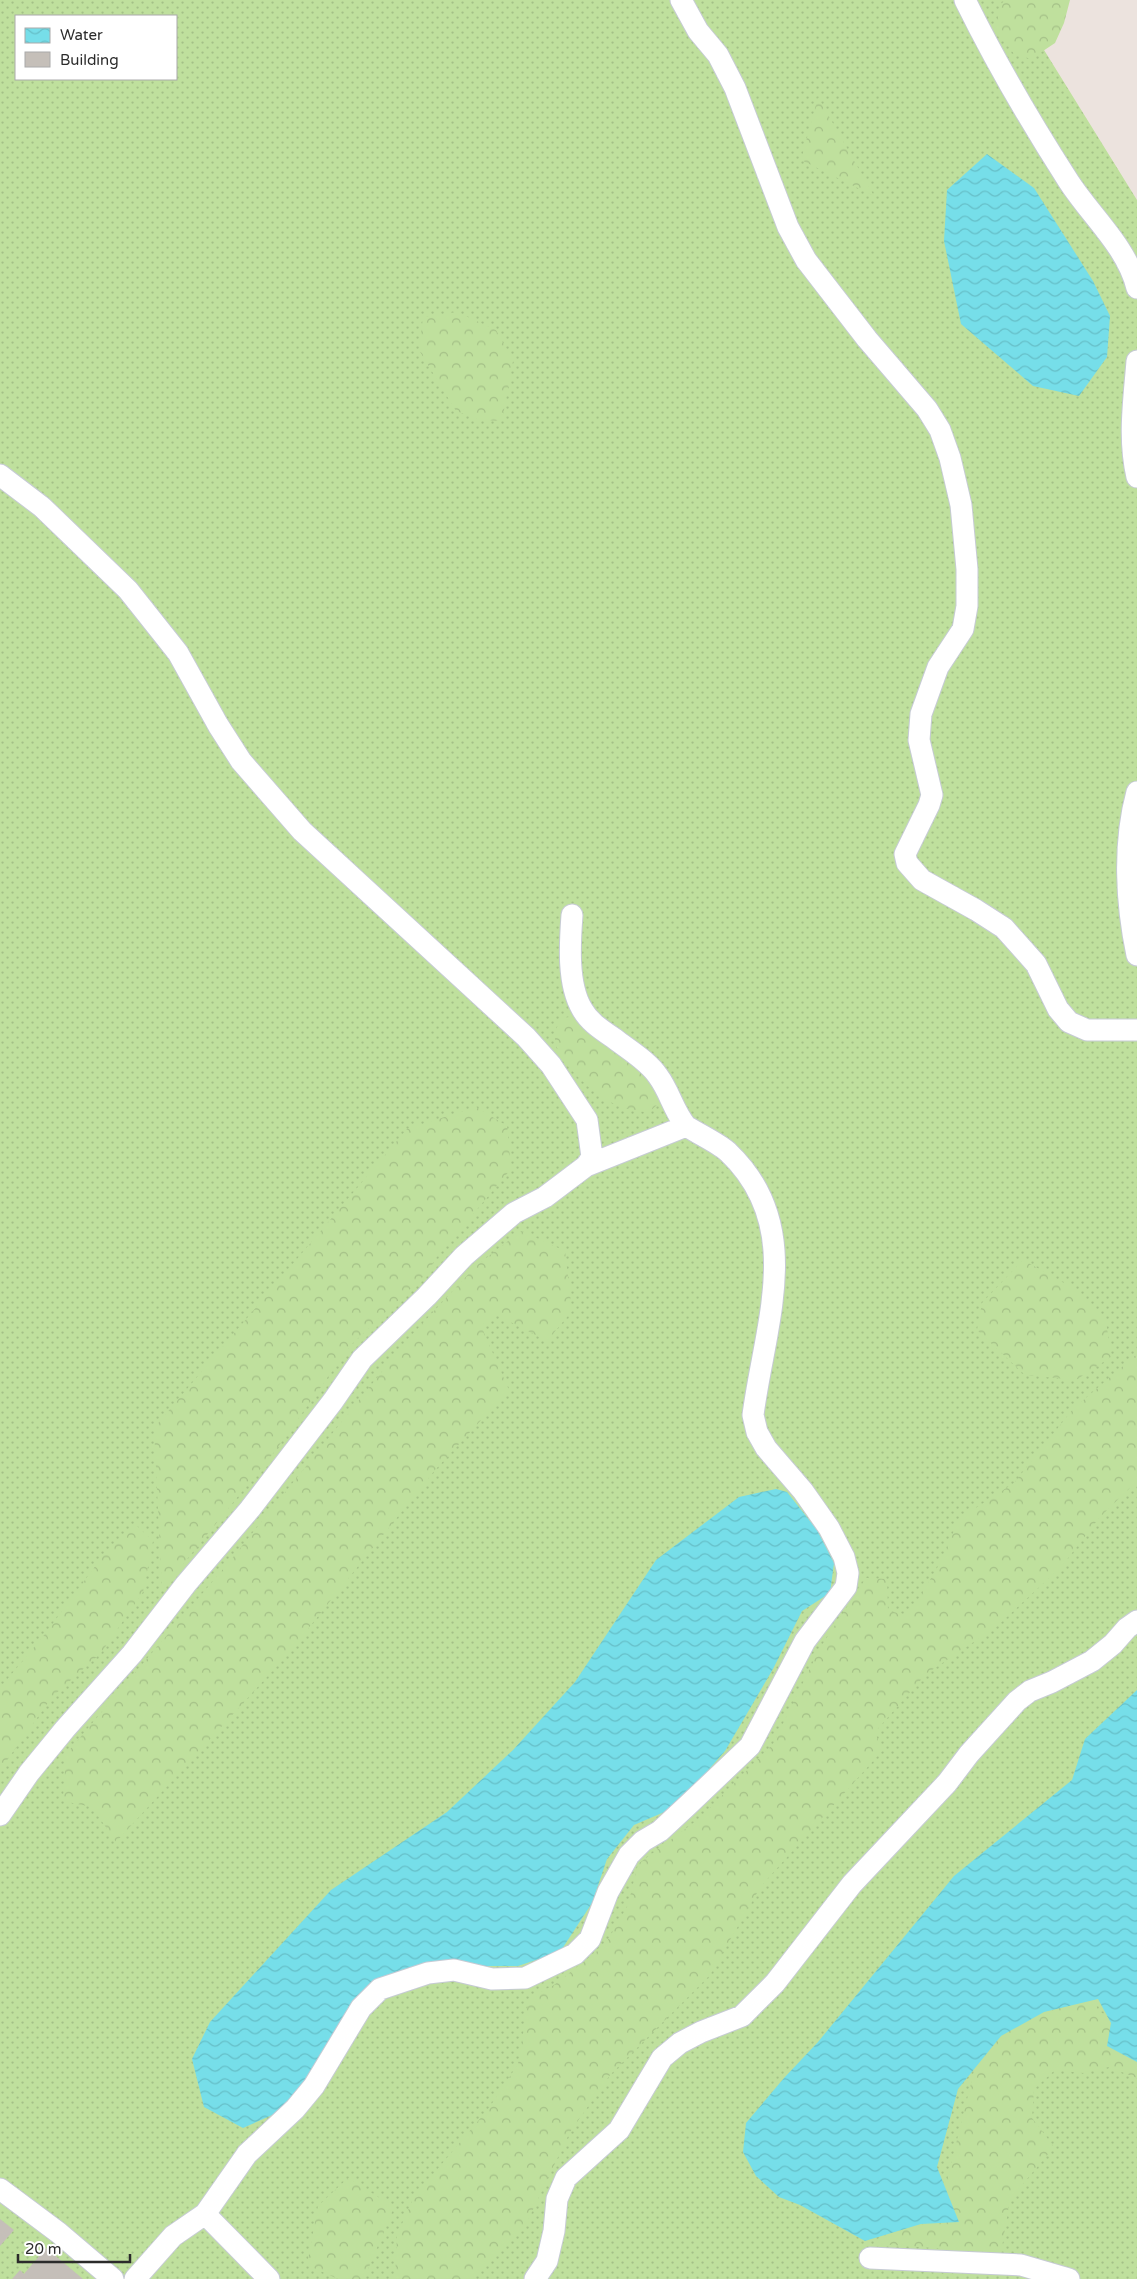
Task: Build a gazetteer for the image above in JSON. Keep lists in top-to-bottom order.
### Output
{
  "legend": ["Water", "Building"],
  "scale_bar": "20 m"
}
